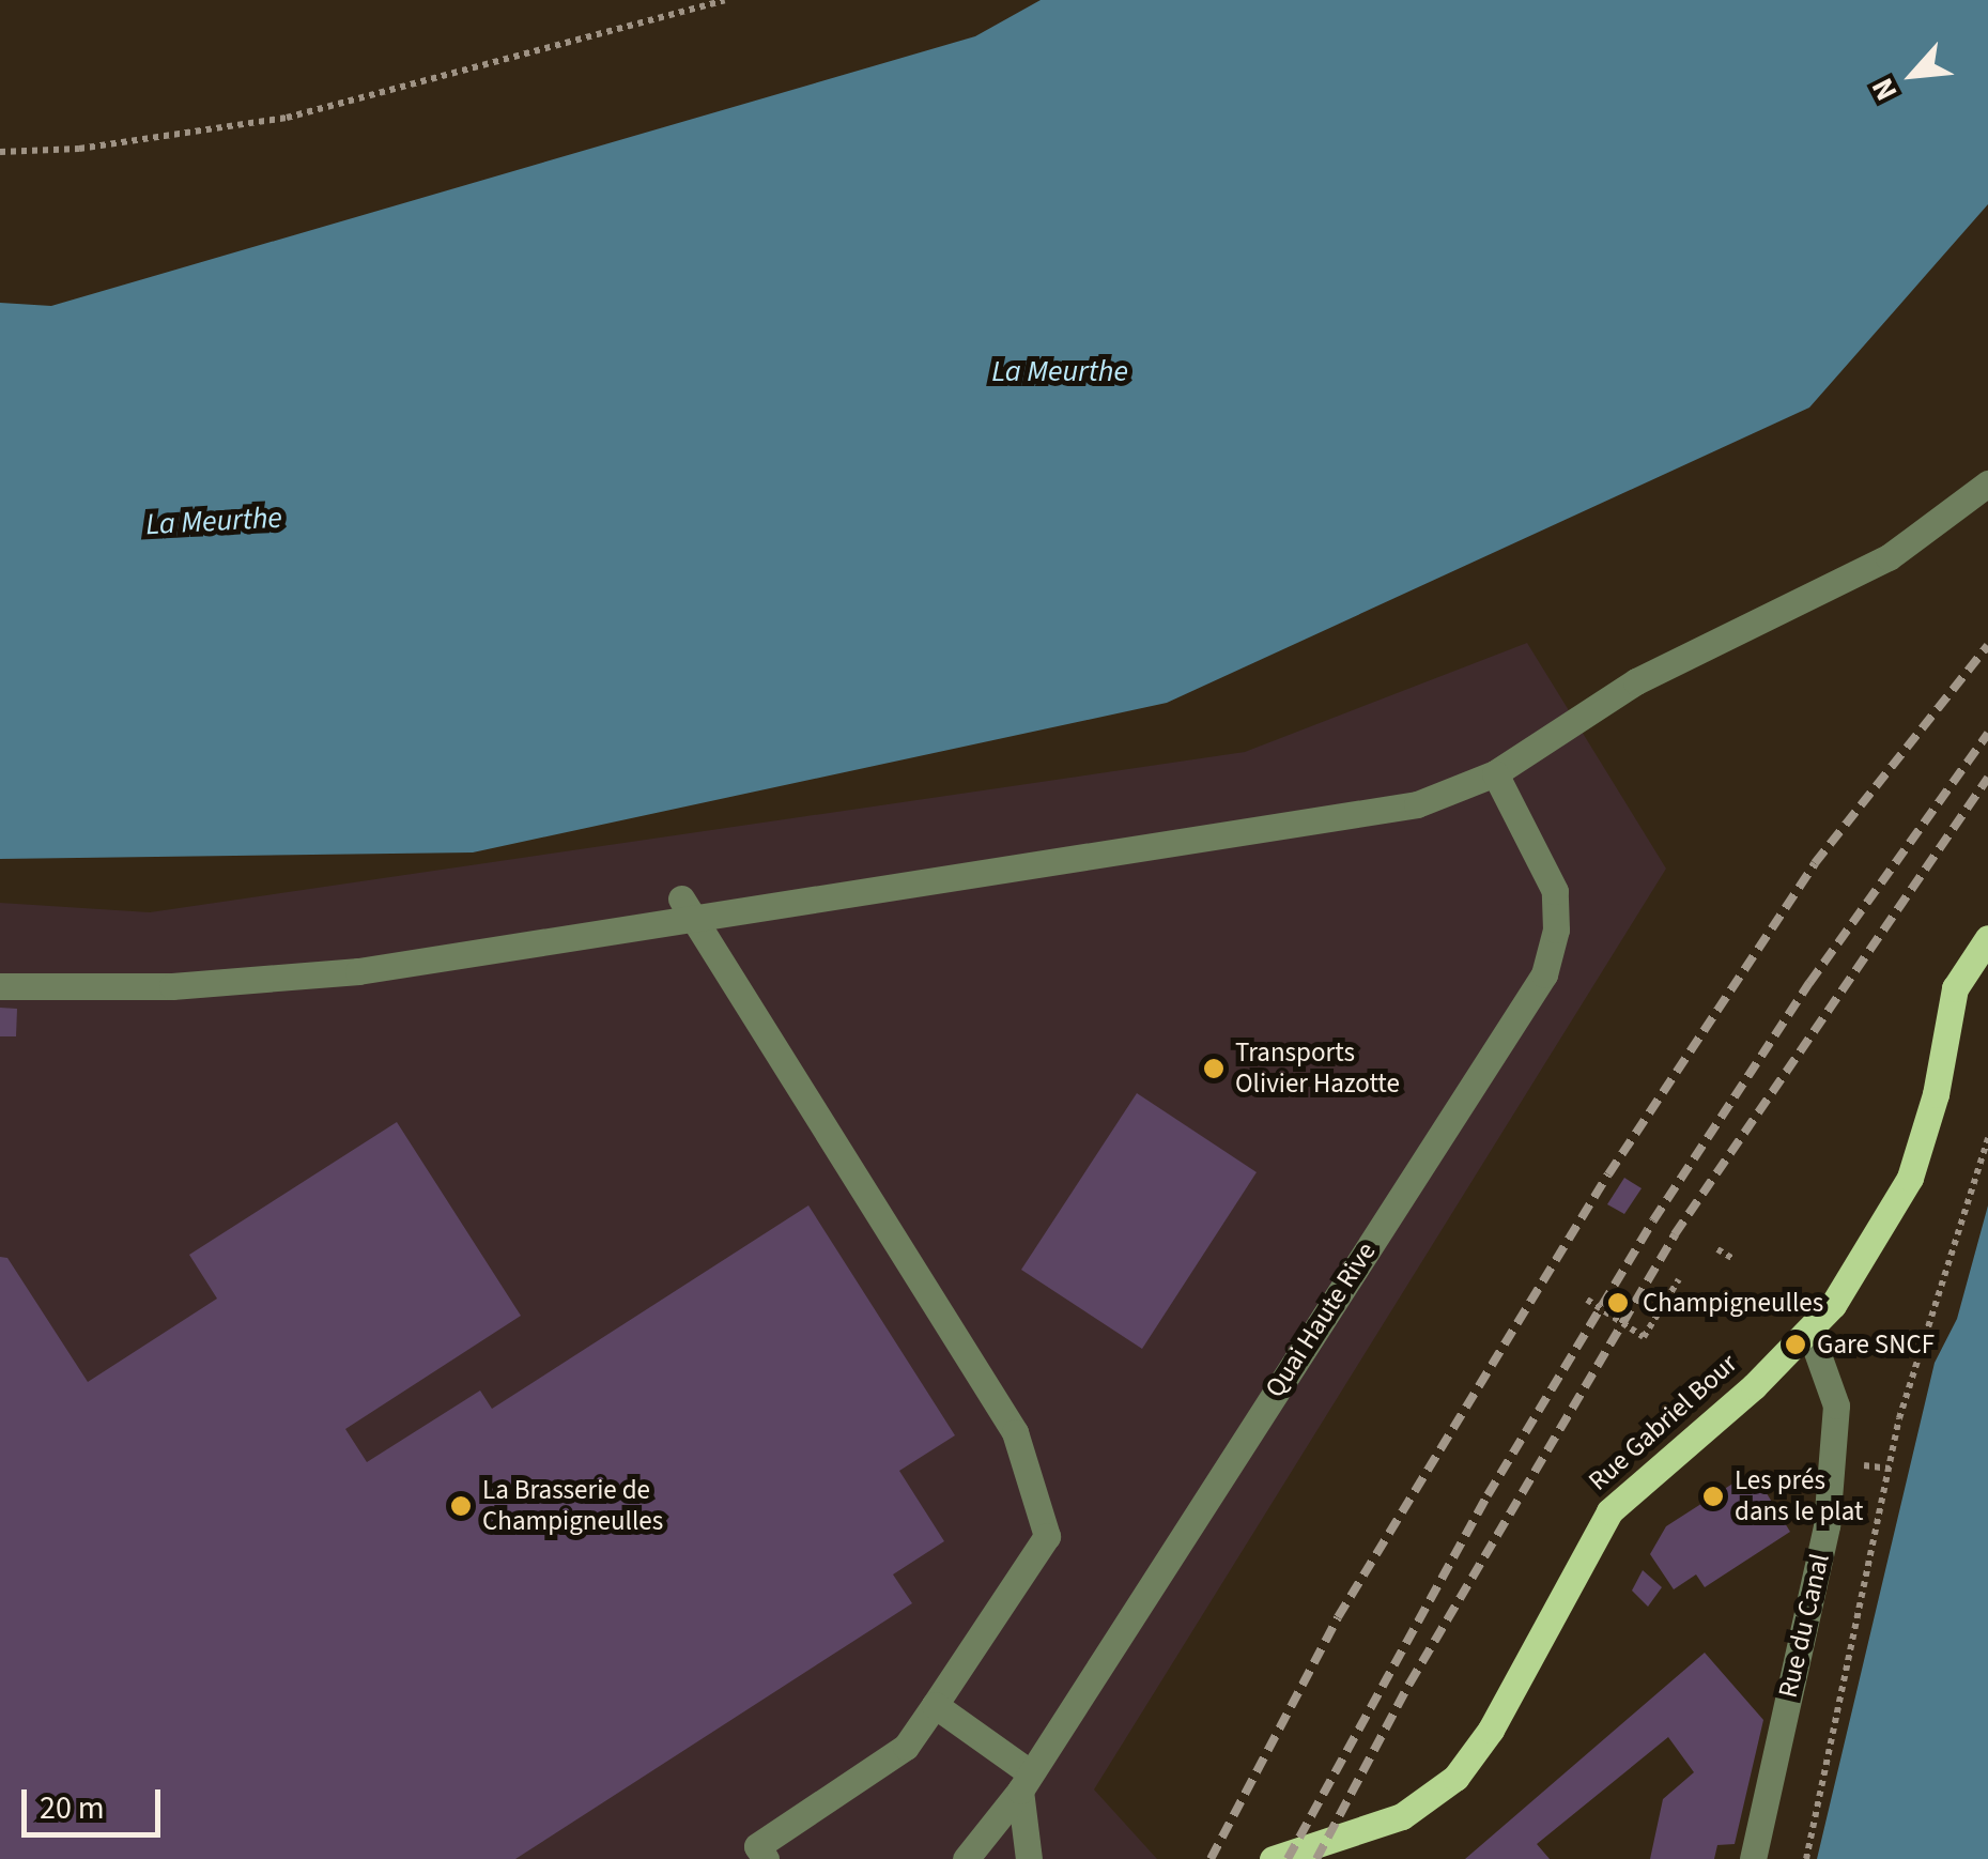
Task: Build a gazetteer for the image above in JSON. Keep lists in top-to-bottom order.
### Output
{
  "streets": {
    "main road": ["Rue Gabriel Bour"],
    "street": ["Quai Haute Rive", "Rue du Canal"]
  },
  "crossings": [
    ["Rue Gabriel Bour", "Rue du Canal"]
  ],
  "water": ["La Meurthe"],
  "places": [
    "Transports Olivier Hazotte",
    "Champigneulles",
    "Gare SNCF",
    "Les prés dans le plat",
    "La Brasserie de Champigneulles"
  ],
  "scale_bar": "20 m",
  "north": "bottom left"
}
